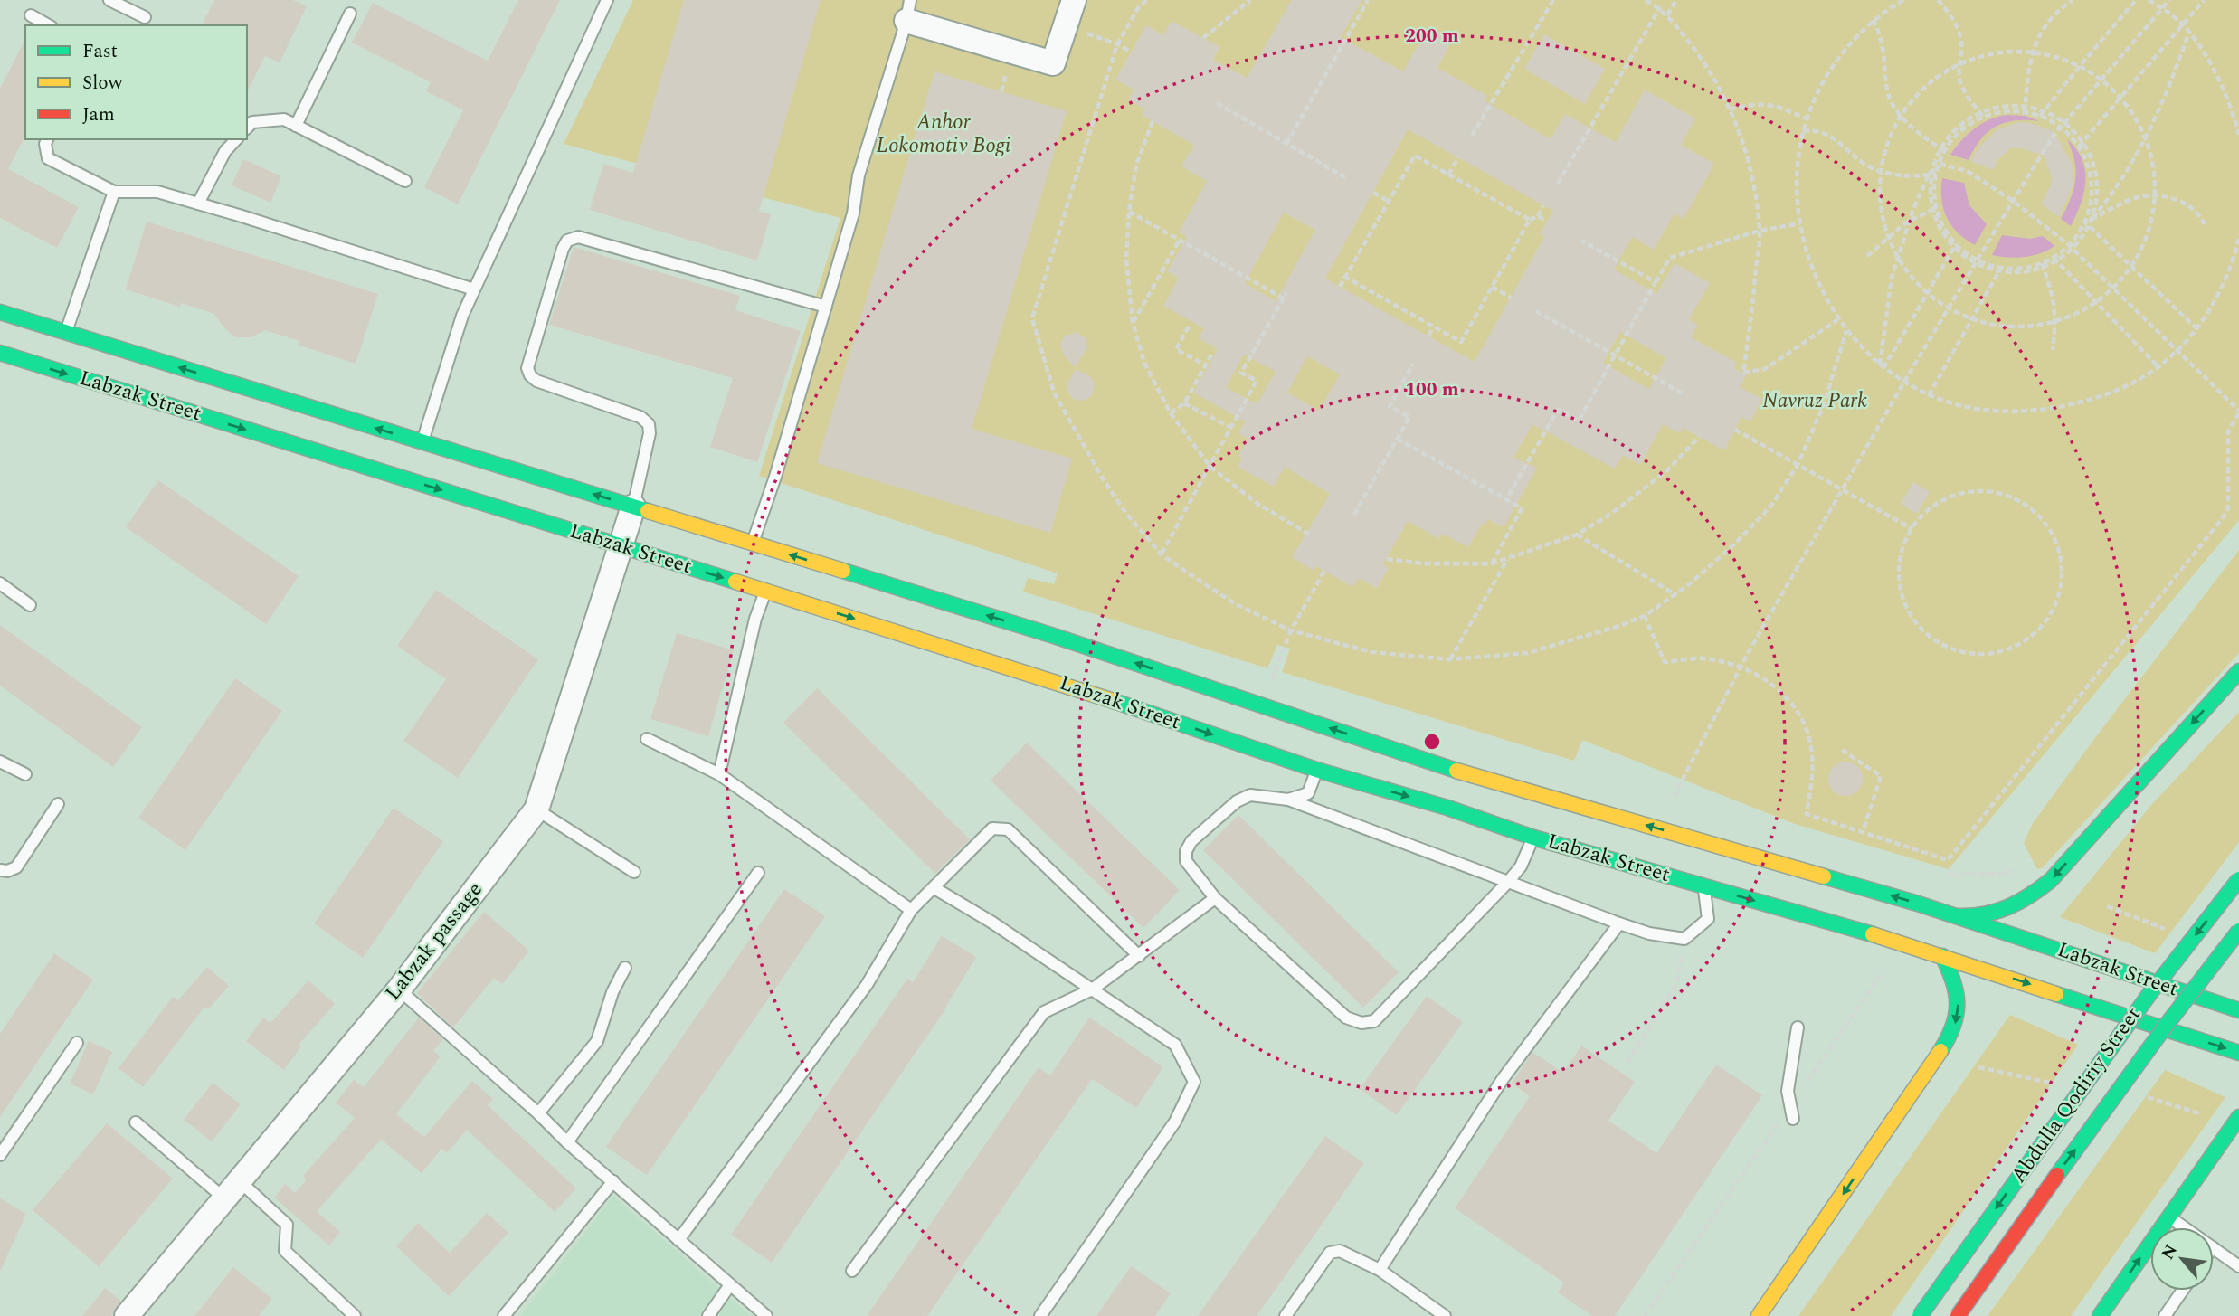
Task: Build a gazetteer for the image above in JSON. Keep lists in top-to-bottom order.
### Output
{
  "streets": {
    "main road": ["Labzak Street", "Abdulla Qodiriy Street"],
    "street": ["Labzak passage"]
  },
  "crossings": [
    ["Labzak Street", "Labzak passage"]
  ],
  "parks": ["Anhor Lokomotiv Bogi", "Navruz Park"],
  "legend": ["Fast", "Slow", "Jam"],
  "north": "top left",
  "rings": ["200 m", "100 m"]
}
